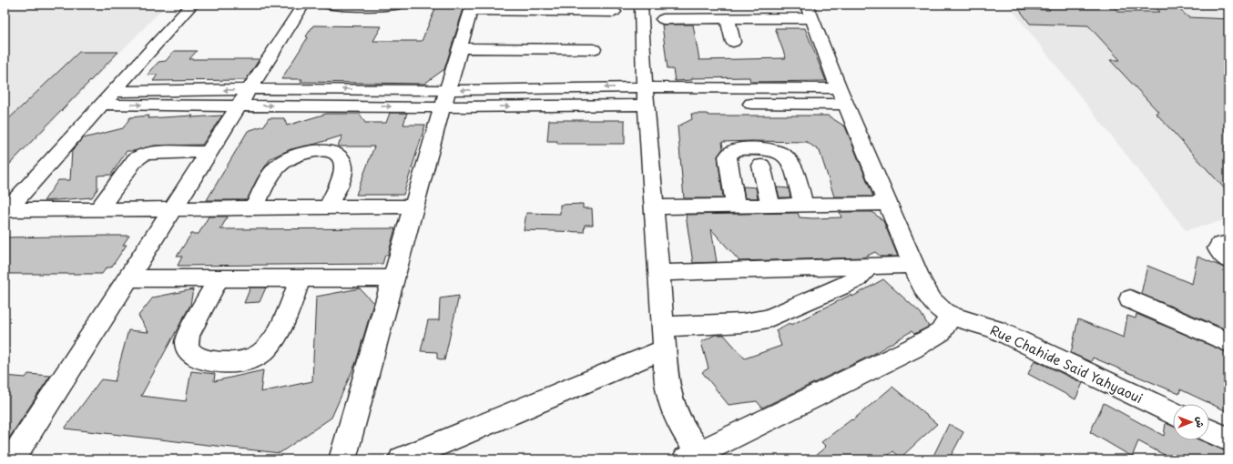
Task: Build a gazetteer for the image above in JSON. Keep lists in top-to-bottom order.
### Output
{
  "streets": {
    "street": ["Rue Chahide Said Yahyaoui"]
  },
  "north": "right"
}
